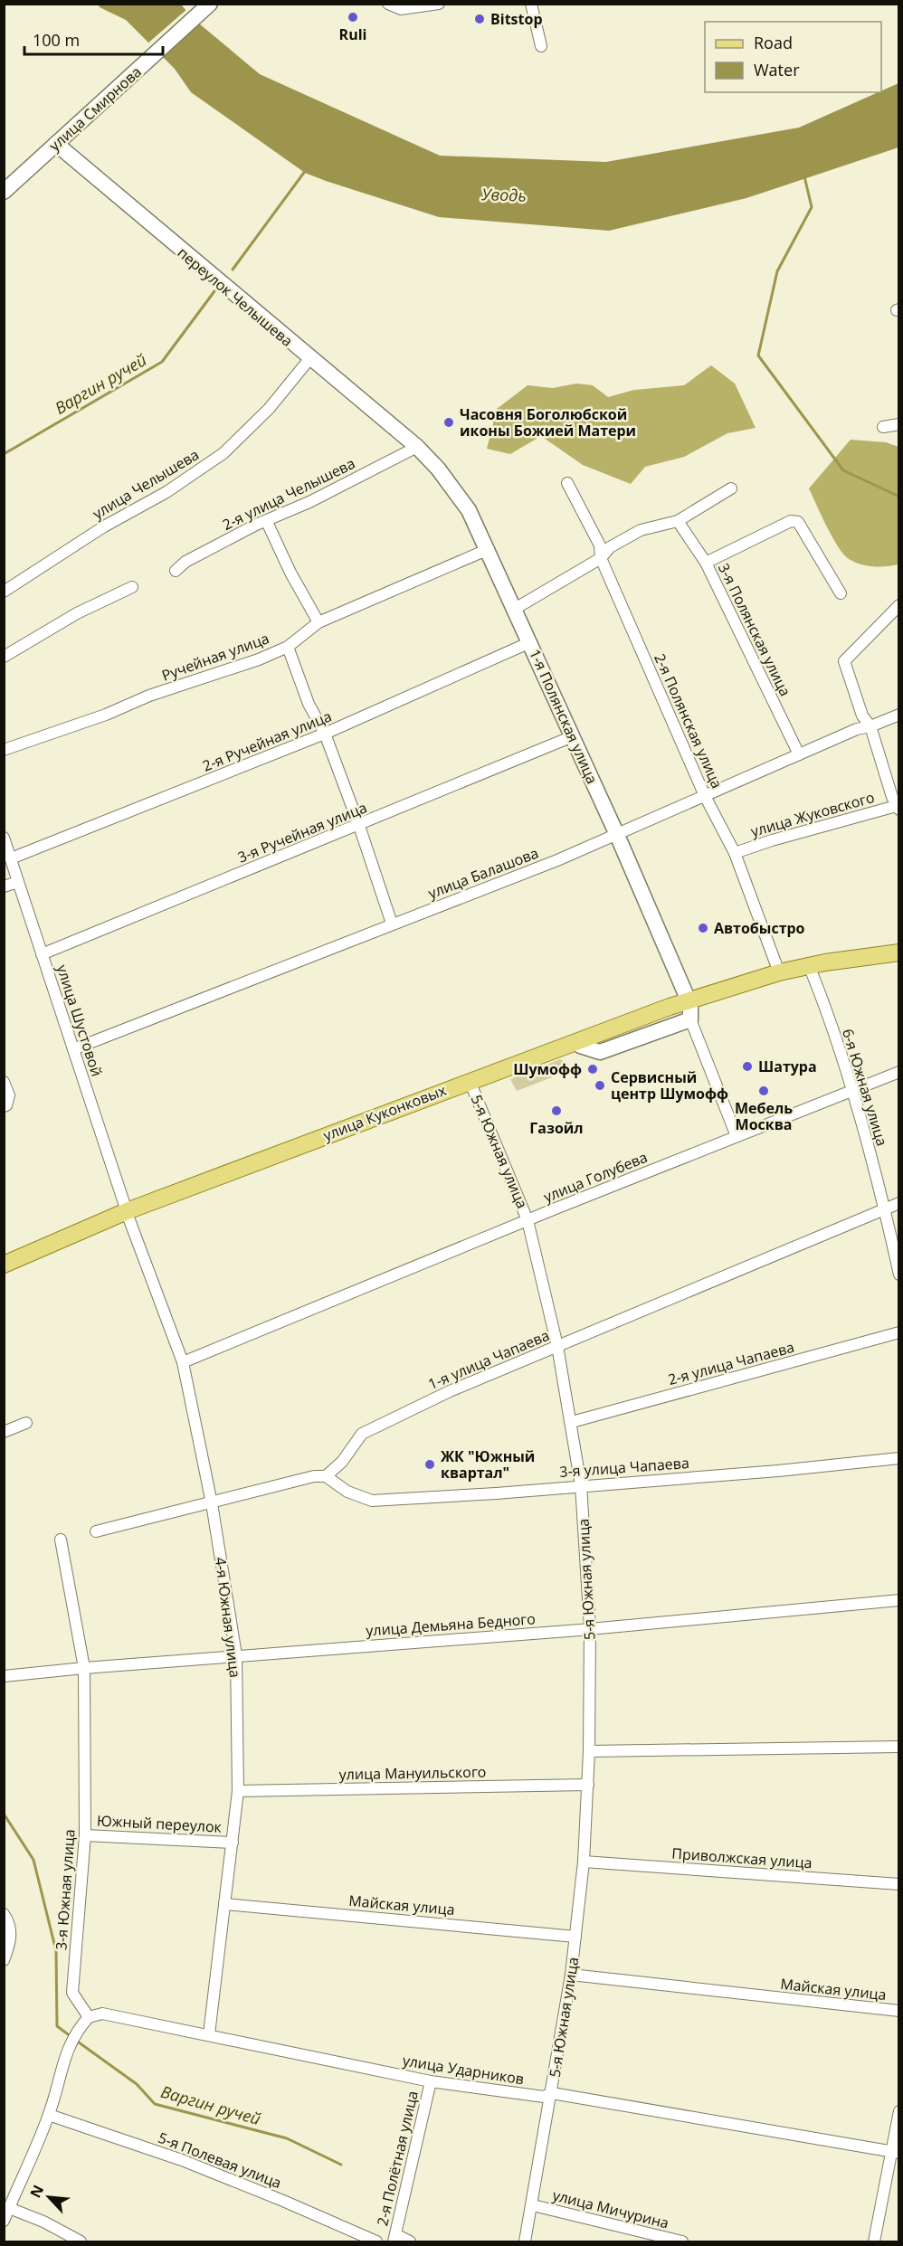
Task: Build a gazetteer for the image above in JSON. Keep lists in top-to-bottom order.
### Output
{
  "streets": {
    "main road": ["улица Куконковых"],
    "street": [
      "улица Смирнова",
      "переулок Челышева",
      "улица Челышева",
      "2-я улица Челышева",
      "3-я Полянская улица",
      "Ручейная улица",
      "1-я Полянская улица",
      "2-я Полянская улица",
      "2-я Ручейная улица",
      "улица Жуковского",
      "3-я Ручейная улица",
      "улица Балашова",
      "улица Шустовой",
      "6-я Южная улица",
      "5-я Южная улица",
      "улица Голубева",
      "1-я улица Чапаева",
      "2-я улица Чапаева",
      "3-я улица Чапаева",
      "4-я Южная улица",
      "улица Демьяна Бедного",
      "улица Мануильского",
      "Южный переулок",
      "Приволжская улица",
      "3-я Южная улица",
      "Майская улица",
      "улица Ударников",
      "2-я Полётная улица",
      "5-я Полевая улица",
      "улица Мичурина"
    ]
  },
  "crossings": [
    ["улица Смирнова", "переулок Челышева"],
    ["переулок Челышева", "улица Челышева"],
    ["переулок Челышева", "2-я улица Челышева"],
    ["переулок Челышева", "1-я Полянская улица"],
    ["2-я улица Челышева", "1-я Полянская улица"],
    ["3-я Полянская улица", "улица Балашова"],
    ["Ручейная улица", "1-я Полянская улица"],
    ["1-я Полянская улица", "2-я Ручейная улица"],
    ["1-я Полянская улица", "3-я Ручейная улица"],
    ["1-я Полянская улица", "улица Балашова"],
    ["1-я Полянская улица", "улица Куконковых"],
    ["2-я Полянская улица", "улица Жуковского"],
    ["2-я Полянская улица", "улица Балашова"],
    ["2-я Полянская улица", "улица Куконковых"],
    ["2-я Ручейная улица", "улица Шустовой"],
    ["3-я Ручейная улица", "улица Шустовой"],
    ["улица Балашова", "улица Шустовой"],
    ["улица Шустовой", "улица Куконковых"],
    ["улица Шустовой", "4-я Южная улица"],
    ["6-я Южная улица", "улица Куконковых"],
    ["6-я Южная улица", "улица Голубева"],
    ["6-я Южная улица", "1-я улица Чапаева"],
    ["улица Куконковых", "5-я Южная улица"],
    ["улица Куконковых", "4-я Южная улица"],
    ["5-я Южная улица", "улица Голубева"],
    ["5-я Южная улица", "1-я улица Чапаева"],
    ["5-я Южная улица", "2-я улица Чапаева"],
    ["5-я Южная улица", "3-я улица Чапаева"],
    ["5-я Южная улица", "улица Демьяна Бедного"],
    ["5-я Южная улица", "улица Мануильского"],
    ["5-я Южная улица", "Приволжская улица"],
    ["5-я Южная улица", "Майская улица"],
    ["5-я Южная улица", "улица Ударников"],
    ["5-я Южная улица", "улица Мичурина"],
    ["улица Голубева", "4-я Южная улица"],
    ["1-я улица Чапаева", "3-я улица Чапаева"],
    ["4-я Южная улица", "улица Демьяна Бедного"],
    ["4-я Южная улица", "улица Мануильского"],
    ["4-я Южная улица", "Южный переулок"],
    ["4-я Южная улица", "Майская улица"],
    ["4-я Южная улица", "улица Ударников"],
    ["улица Демьяна Бедного", "3-я Южная улица"],
    ["Южный переулок", "3-я Южная улица"],
    ["3-я Южная улица", "улица Ударников"],
    ["улица Ударников", "2-я Полётная улица"]
  ],
  "water": ["Уводь", "Варгин ручей"],
  "places": [
    "Ruli",
    "Bitstop",
    "Часовня Боголюбской иконы Божией Матери",
    "Автобыстро",
    "Шатура",
    "Шумофф",
    "Сервисный центр Шумофф",
    "Мебель Москва",
    "Газойл",
    "ЖК \"Южный квартал\""
  ],
  "legend": ["Road", "Water"],
  "scale_bar": "100 m",
  "north": "top left"
}
